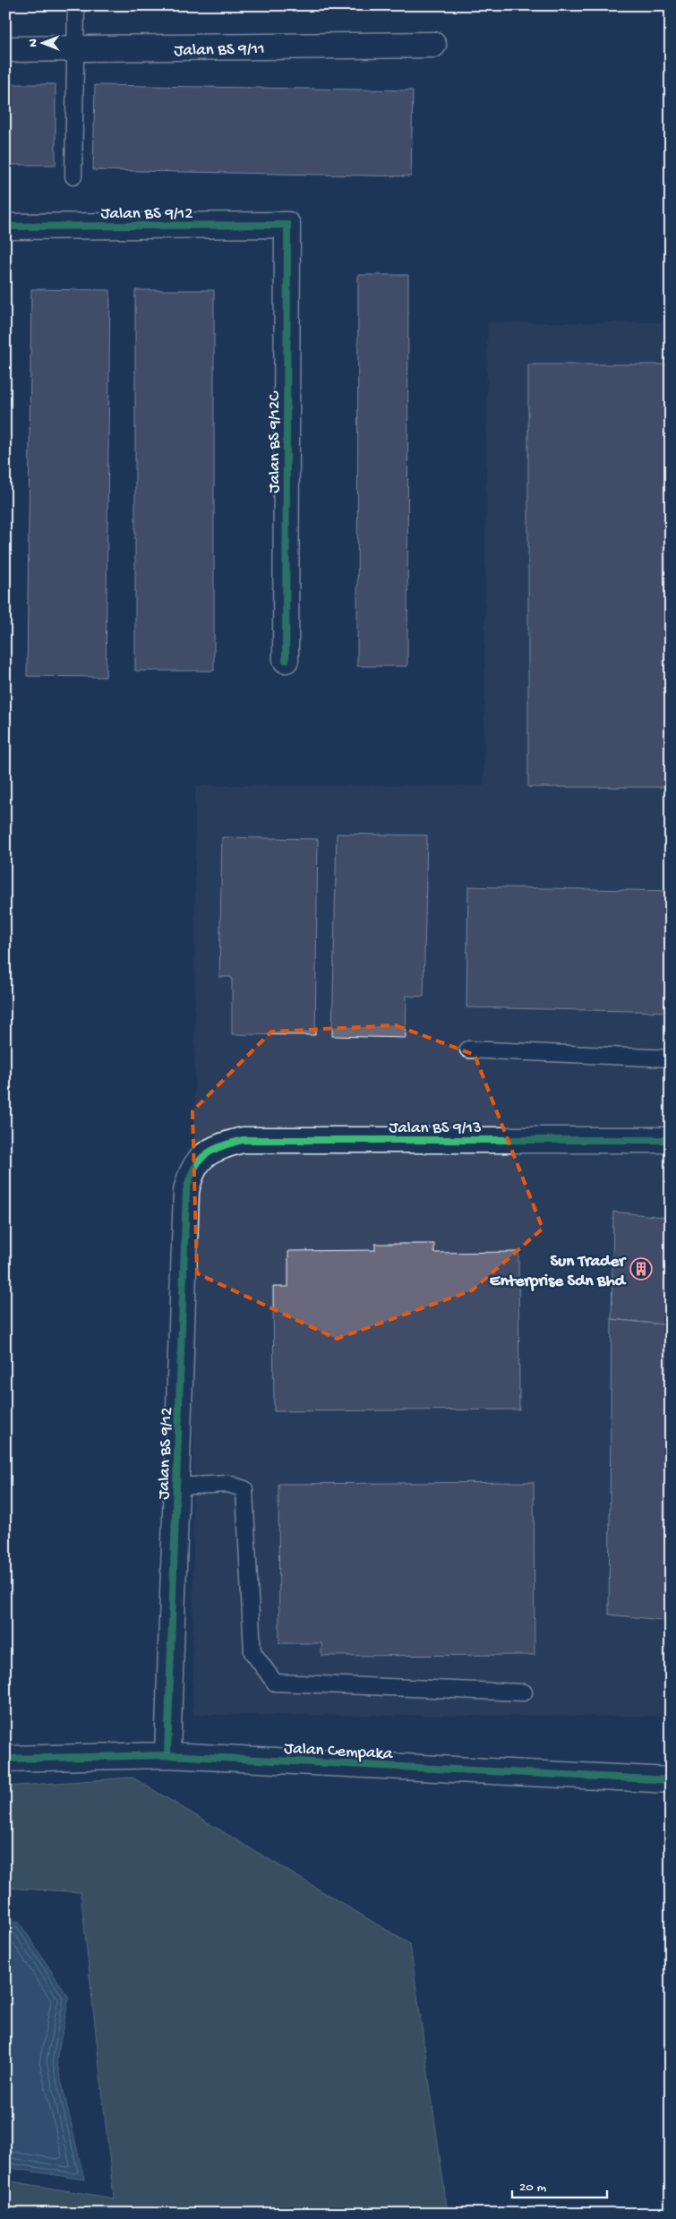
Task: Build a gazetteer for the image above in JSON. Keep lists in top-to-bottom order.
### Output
{
  "streets": {
    "street": [
      "Jalan BS 9/11",
      "Jalan BS 9/12",
      "Jalan BS 9/12C",
      "Jalan BS 9/13",
      "Jalan Cempaka"
    ]
  },
  "crossings": [
    ["Jalan BS 9/12", "Jalan BS 9/12C"],
    ["Jalan BS 9/12", "Jalan BS 9/13"],
    ["Jalan BS 9/12", "Jalan Cempaka"]
  ],
  "places": {
    "building": ["Sun Trader Enterprise Sdn Bhd"]
  },
  "scale_bar": "20 m",
  "north": "left"
}
